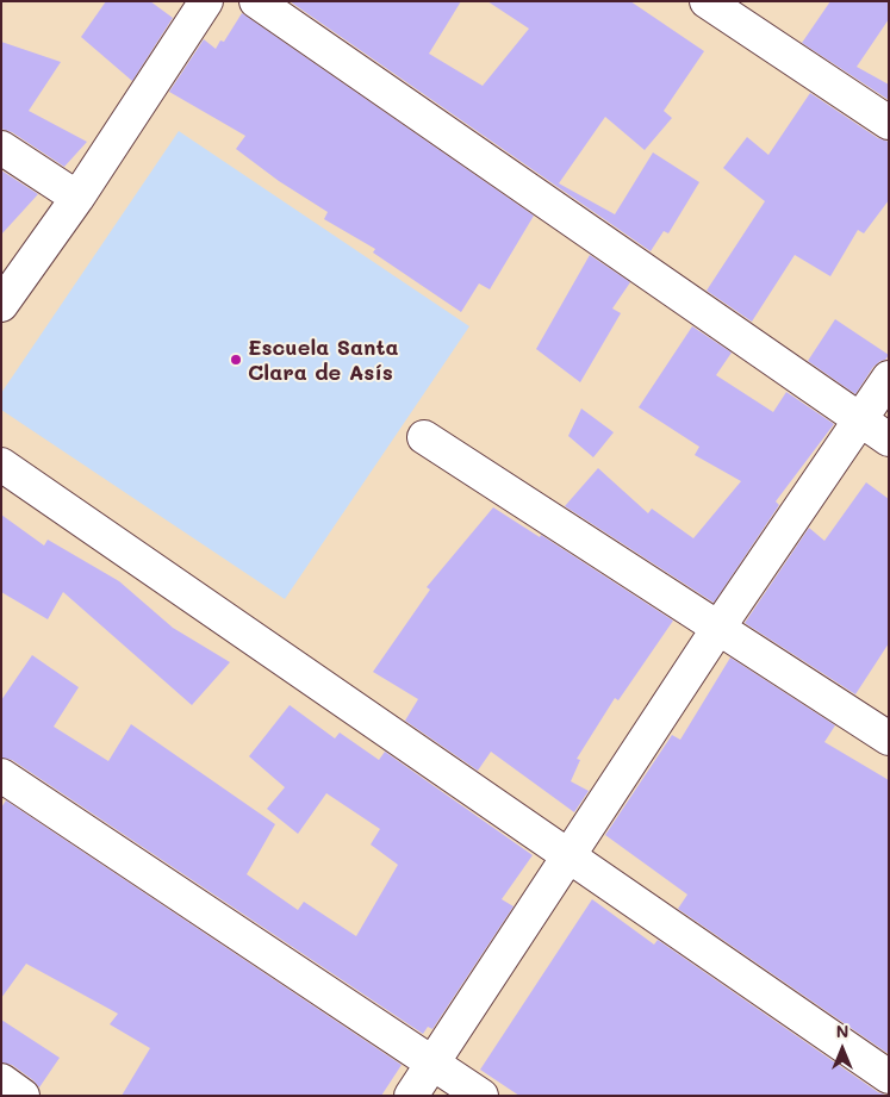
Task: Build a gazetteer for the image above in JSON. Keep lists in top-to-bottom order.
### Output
{
  "places": ["Escuela Santa Clara de Asís"],
  "north": "top"
}
